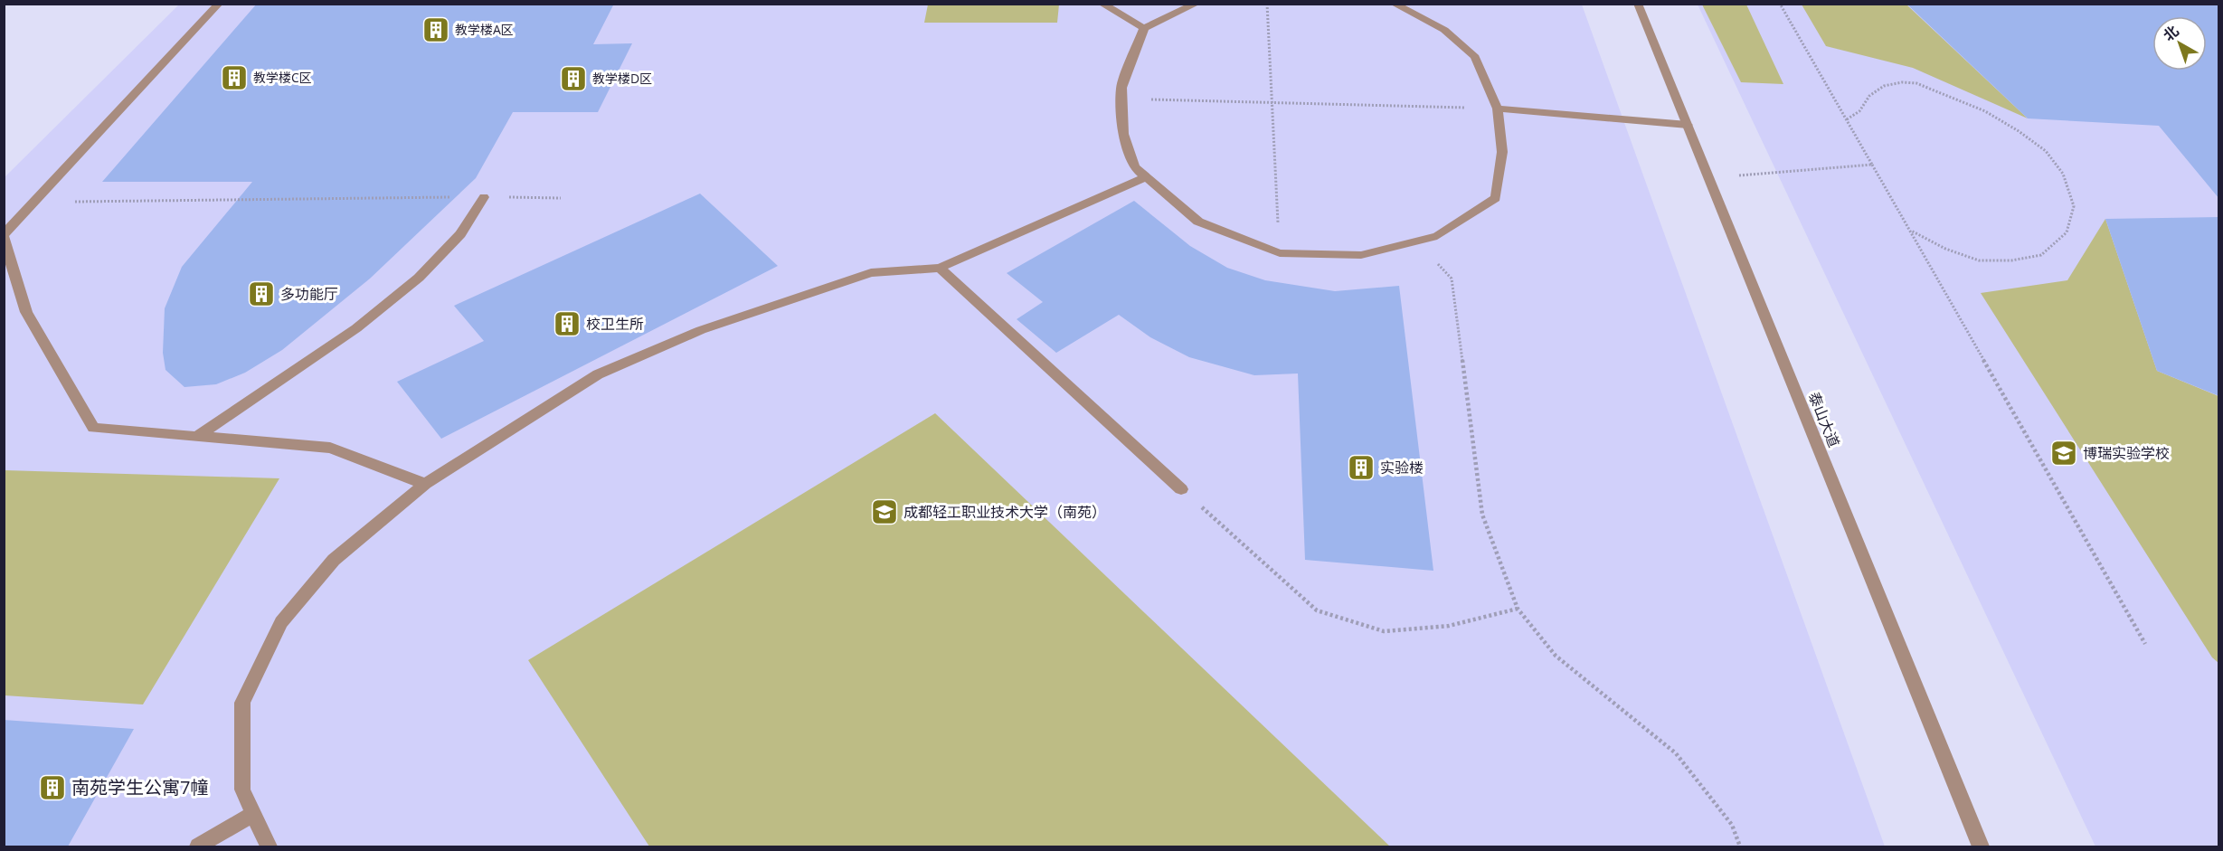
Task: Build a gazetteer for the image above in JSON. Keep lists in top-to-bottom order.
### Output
{
  "streets": {
    "street": ["泰山大道"]
  },
  "places": {
    "building": [
      "教学楼A区",
      "教学楼C区",
      "教学楼D区",
      "多功能厅",
      "校卫生所",
      "实验楼",
      "南苑学生公寓7幢"
    ],
    "school or university": ["博瑞实验学校", "成都轻工职业技术大学（南苑）"]
  },
  "north": "top left"
}
